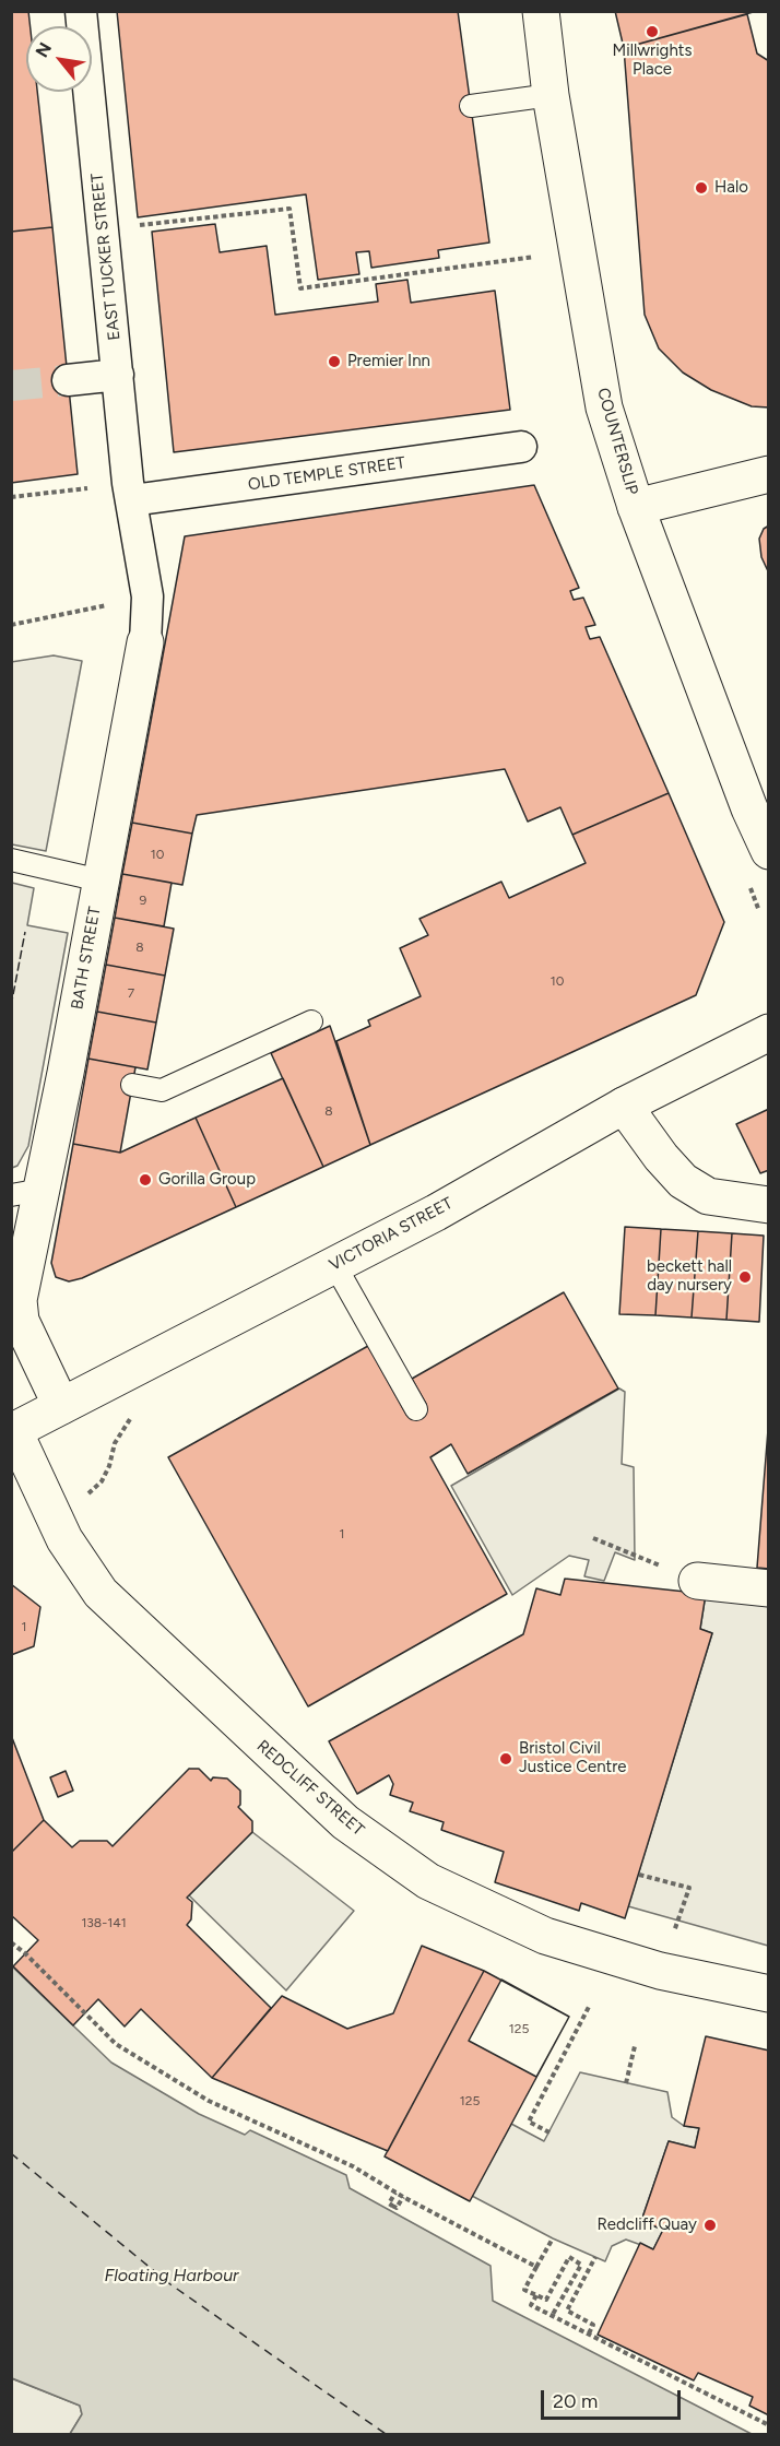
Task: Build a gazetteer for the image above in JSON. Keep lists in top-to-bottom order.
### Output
{
  "streets": {
    "street": [
      "EAST TUCKER STREET",
      "COUNTERSLIP",
      "OLD TEMPLE STREET",
      "BATH STREET",
      "VICTORIA STREET",
      "REDCLIFF STREET"
    ]
  },
  "crossings": [
    ["EAST TUCKER STREET", "OLD TEMPLE STREET"],
    ["EAST TUCKER STREET", "BATH STREET"],
    ["OLD TEMPLE STREET", "BATH STREET"],
    ["BATH STREET", "VICTORIA STREET"],
    ["VICTORIA STREET", "REDCLIFF STREET"]
  ],
  "water": ["Floating Harbour"],
  "places": [
    "Millwrights Place",
    "Halo",
    "Premier Inn",
    "Gorilla Group",
    "beckett hall day nursery",
    "Bristol Civil Justice Centre",
    "Redcliff Quay"
  ],
  "house_numbers": [
    "10",
    "9",
    "8",
    "10",
    "7",
    "8",
    "1",
    "1",
    "138-141",
    "125",
    "125"
  ],
  "scale_bar": "20 m",
  "north": "top left"
}
